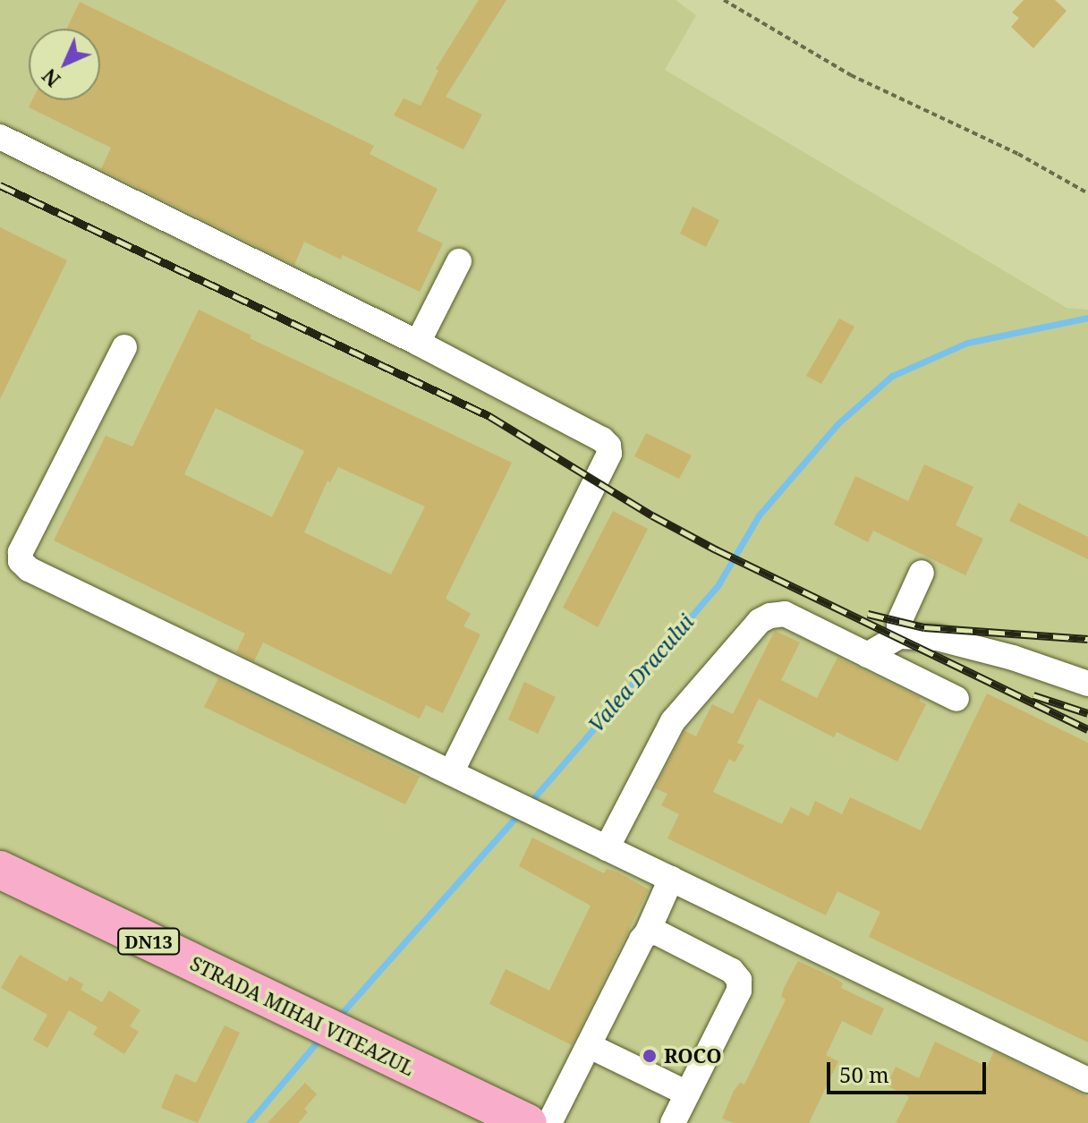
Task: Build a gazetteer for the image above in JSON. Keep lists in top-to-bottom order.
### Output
{
  "streets": {
    "highway": ["DN13", "STRADA MIHAI VITEAZUL"]
  },
  "water": ["Valea Dracului"],
  "places": ["ROCO"],
  "scale_bar": "50 m",
  "north": "bottom left"
}
